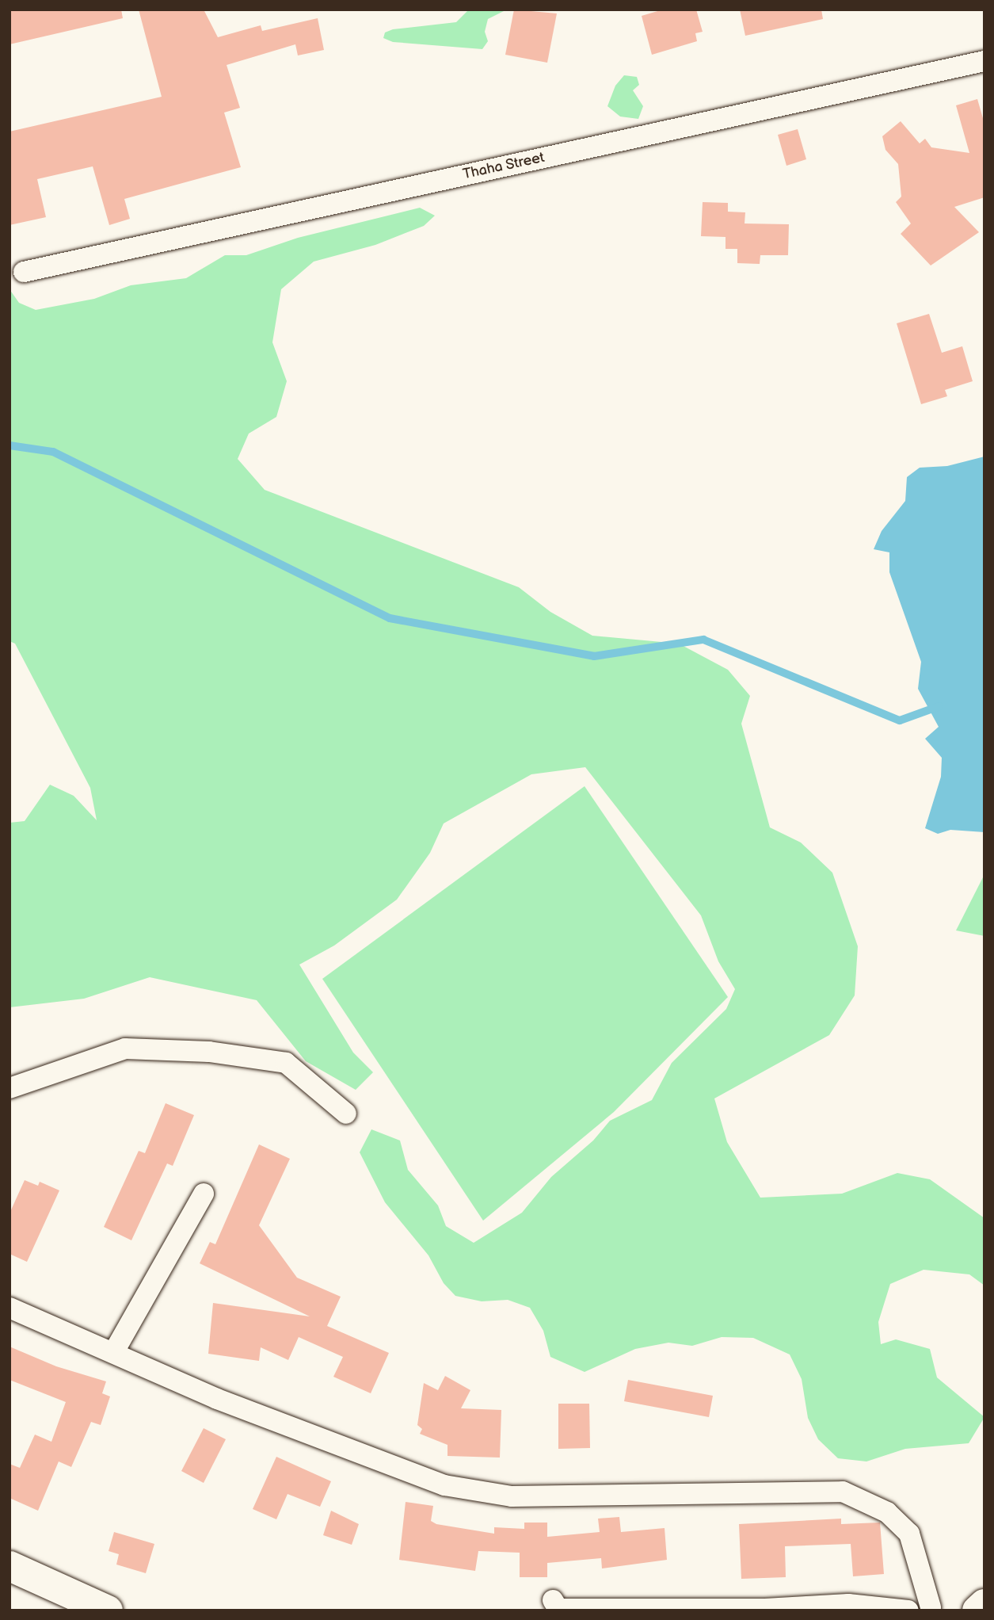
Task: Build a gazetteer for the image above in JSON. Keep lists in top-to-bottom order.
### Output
{
  "streets": {
    "street": ["Thaha Street"]
  }
}
